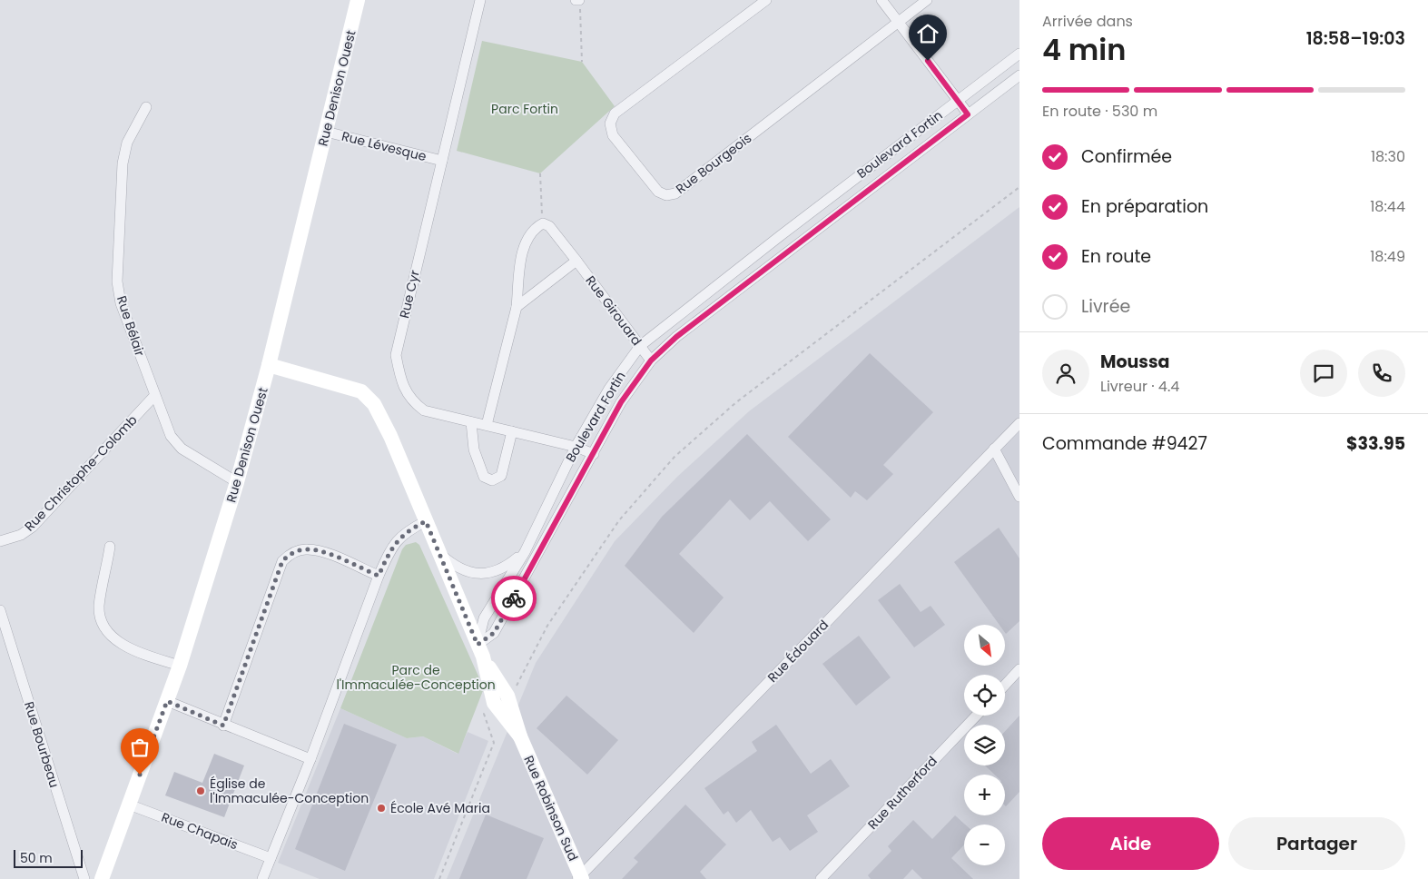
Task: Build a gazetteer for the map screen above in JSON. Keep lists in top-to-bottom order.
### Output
{
  "streets": {
    "street": [
      "Rue Denison Ouest",
      "Boulevard Fortin",
      "Rue Lévesque",
      "Rue Bourgeois",
      "Rue Cyr",
      "Rue Girouard",
      "Rue Bélair",
      "Rue Christophe-Colomb",
      "Rue Édouard",
      "Rue Bourbeau",
      "Rue Rutherford",
      "Rue Robinson Sud",
      "Rue Chapais"
    ]
  },
  "crossings": [
    ["Rue Denison Ouest", "Rue Lévesque"],
    ["Rue Denison Ouest", "Rue Bélair"],
    ["Rue Denison Ouest", "Rue Robinson Sud"],
    ["Rue Denison Ouest", "Rue Chapais"],
    ["Boulevard Fortin", "Rue Cyr"],
    ["Boulevard Fortin", "Rue Girouard"],
    ["Boulevard Fortin", "Rue Robinson Sud"],
    ["Rue Lévesque", "Rue Cyr"],
    ["Rue Bélair", "Rue Christophe-Colomb"],
    ["Rue Édouard", "Rue Robinson Sud"]
  ],
  "parks": ["Parc Fortin", "Parc de l'Immaculée-Conception"],
  "places": ["Église de l'Immaculée-Conception", "École Avé Maria"],
  "scale_bar": "50 m",
  "north": "bottom right",
  "page": {
    "heading": ["4 min", "Arrivée dans", "18:58–19:03"],
    "panel": [
      "Moussa",
      "Livreur · 4.4",
      "Commande #9427",
      "$33.95"
    ],
    "bar": "En route · 530 m",
    "list": [
      ["Confirmée", "18:30"],
      ["En préparation", "18:44"],
      ["En route", "18:49"],
      "Livrée"
    ],
    "map_buttons": ["+", "−"],
    "buttons": ["Aide", "Partager"],
    "scale": "50 m"
  }
}
